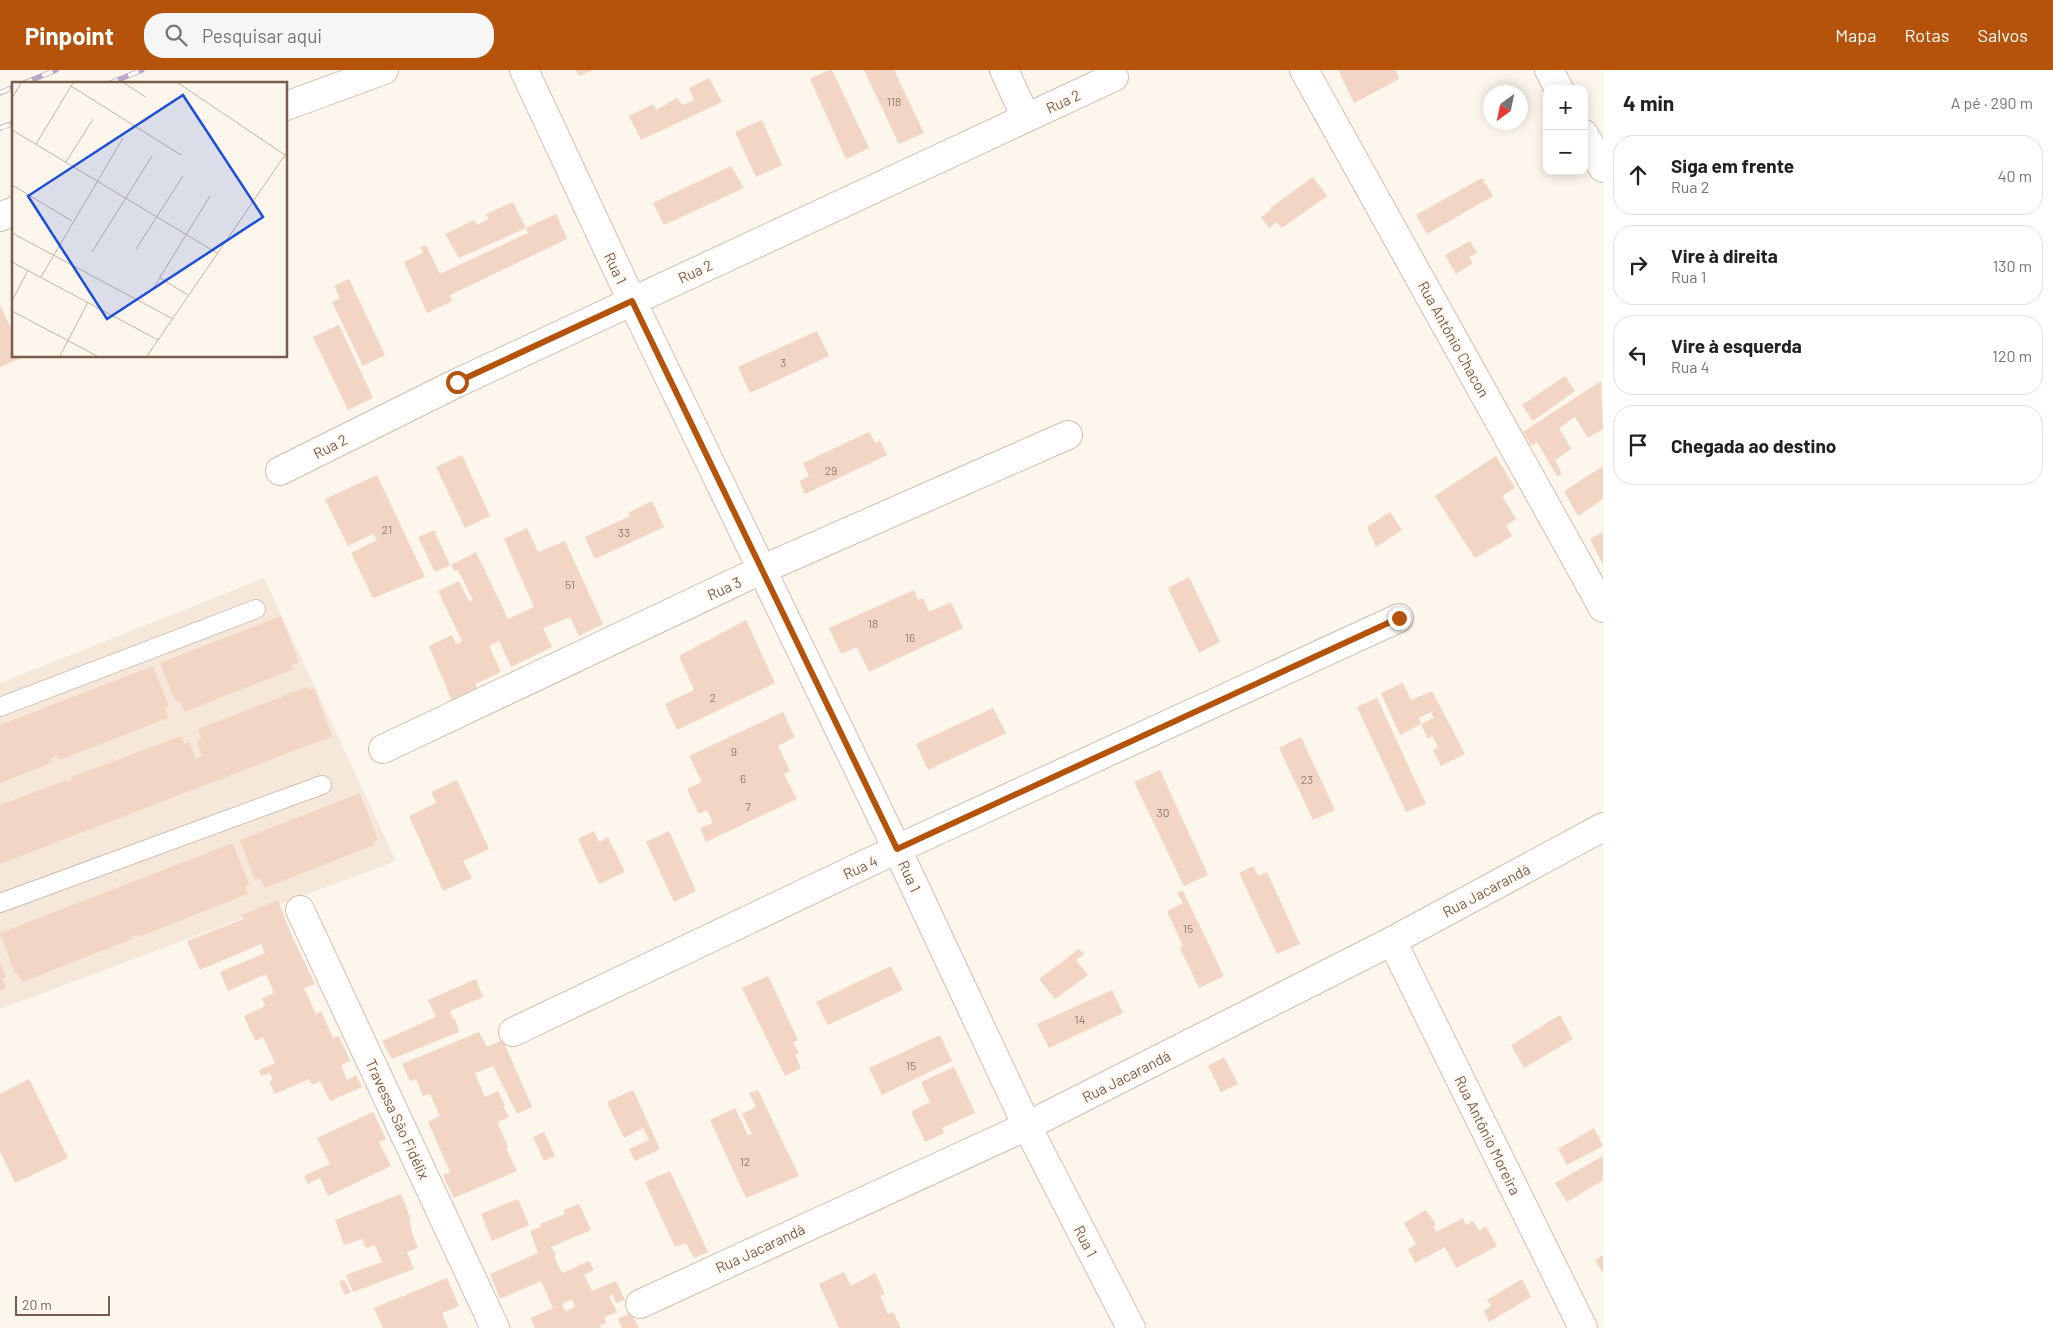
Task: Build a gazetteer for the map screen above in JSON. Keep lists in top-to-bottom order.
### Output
{
  "streets": {
    "street": [
      "Rua 2",
      "Rua 1",
      "Rua Antônio Chacon",
      "Rua 3",
      "Rua 4",
      "Rua Jacarandá",
      "Travessa São Fidélix",
      "Rua Antônio Moreira"
    ]
  },
  "crossings": [
    ["Rua 2", "Rua 1"],
    ["Rua 1", "Rua 3"],
    ["Rua 1", "Rua 4"],
    ["Rua 1", "Rua Jacarandá"],
    ["Rua Jacarandá", "Rua Antônio Moreira"]
  ],
  "house_numbers": [
    "118",
    "3",
    "29",
    "21",
    "33",
    "51",
    "18",
    "16",
    "2",
    "9",
    "6",
    "23",
    "7",
    "30",
    "15",
    "14",
    "15",
    "12"
  ],
  "scale_bar": "20 m",
  "north": "bottom left",
  "page": {
    "header": "Pinpoint",
    "search": "Pesquisar aqui",
    "nav": ["Mapa", "Rotas", "Salvos"],
    "heading": ["4 min", "A pé · 290 m"],
    "map_buttons": ["+", "−"],
    "list": [
      ["Siga em frente", "Rua 2", "40 m"],
      ["Vire à direita", "Rua 1", "130 m"],
      ["Vire à esquerda", "Rua 4", "120 m"],
      "Chegada ao destino"
    ],
    "scale": "20 m"
  }
}
